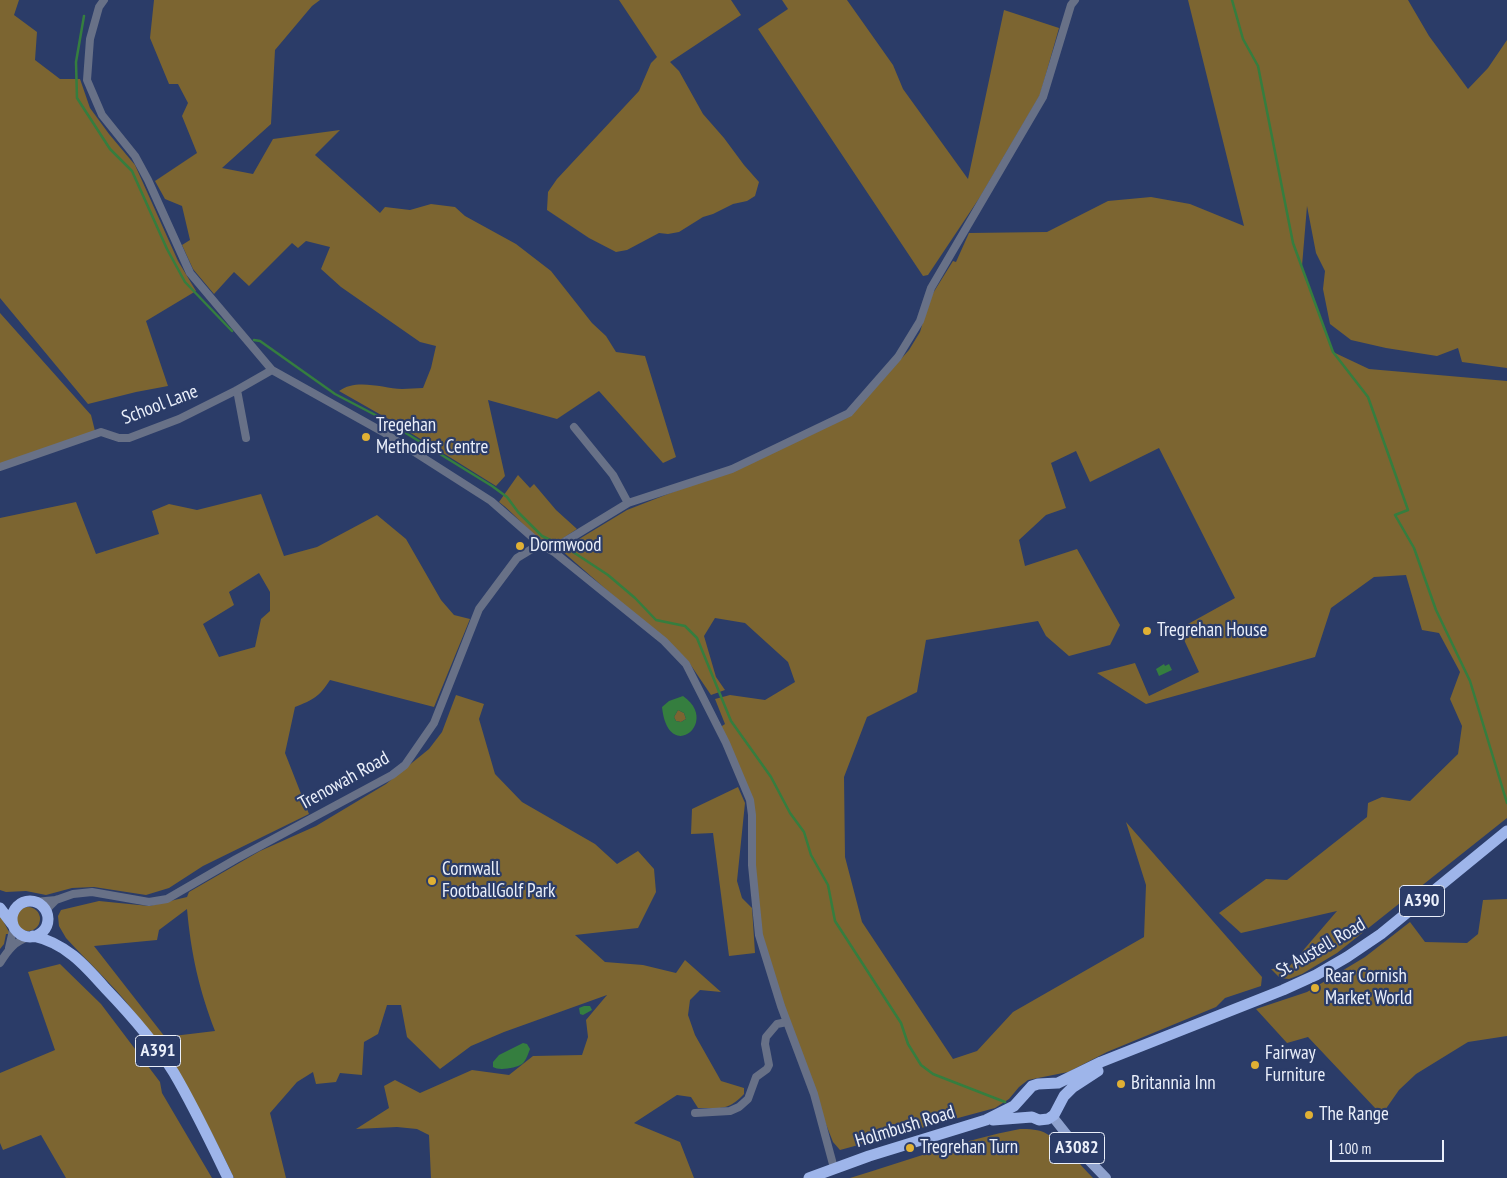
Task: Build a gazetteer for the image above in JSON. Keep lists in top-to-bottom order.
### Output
{
  "streets": {
    "highway": [
      "A390",
      "St Austell Road",
      "A391",
      "Holmbush Road"
    ],
    "main road": ["A3082"],
    "street": ["School Lane", "Trenowah Road"]
  },
  "crossings": [
    ["Trenowah Road", "A391"]
  ],
  "places": [
    "Tregehan Methodist Centre",
    "Dormwood",
    "Tregrehan House",
    "Cornwall FootballGolf Park",
    "Rear Cornish Market World",
    "Fairway Furniture",
    "Britannia Inn",
    "The Range",
    "Tregrehan Turn"
  ],
  "scale_bar": "100 m"
}
